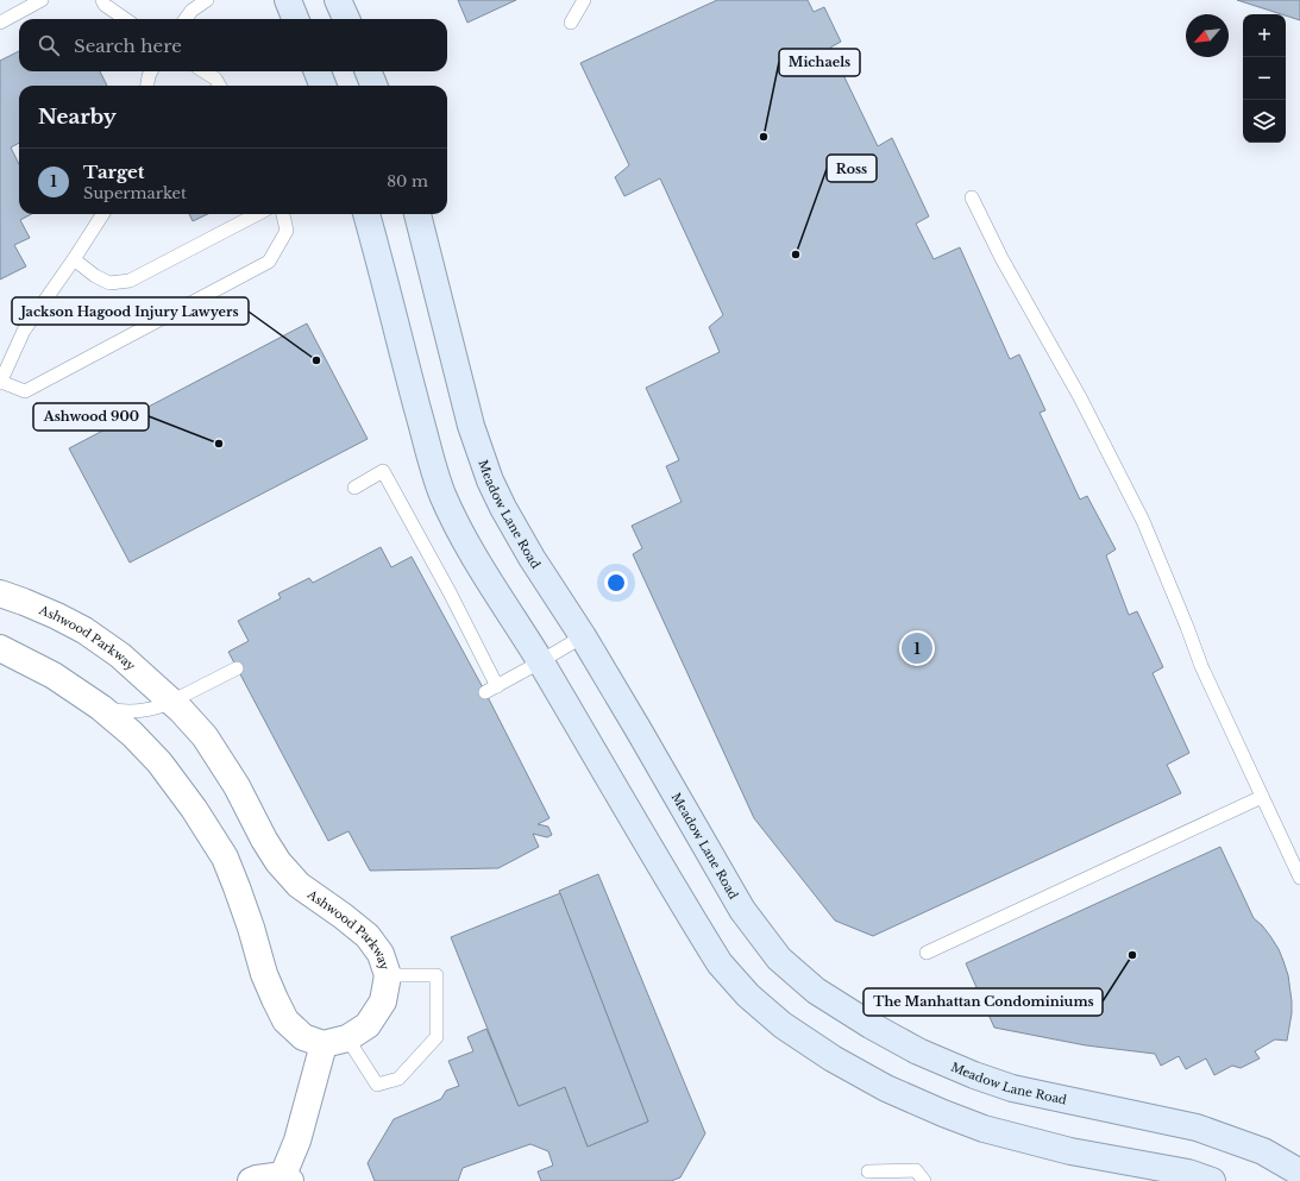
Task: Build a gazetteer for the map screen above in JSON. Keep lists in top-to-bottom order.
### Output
{
  "streets": {
    "street": ["Meadow Lane Road", "Ashwood Parkway"]
  },
  "places": [
    "Michaels",
    "Ross",
    "Jackson Hagood Injury Lawyers",
    "Ashwood 900",
    "The Manhattan Condominiums"
  ],
  "north": "bottom left",
  "page": {
    "map_buttons": ["+", "−"],
    "search": "Search here",
    "heading": "Nearby",
    "list": [
      {
        "mark": "1",
        "name": "Target",
        "note": "Supermarket",
        "value": "80 m"
      }
    ],
    "pins": "1"
  }
}
